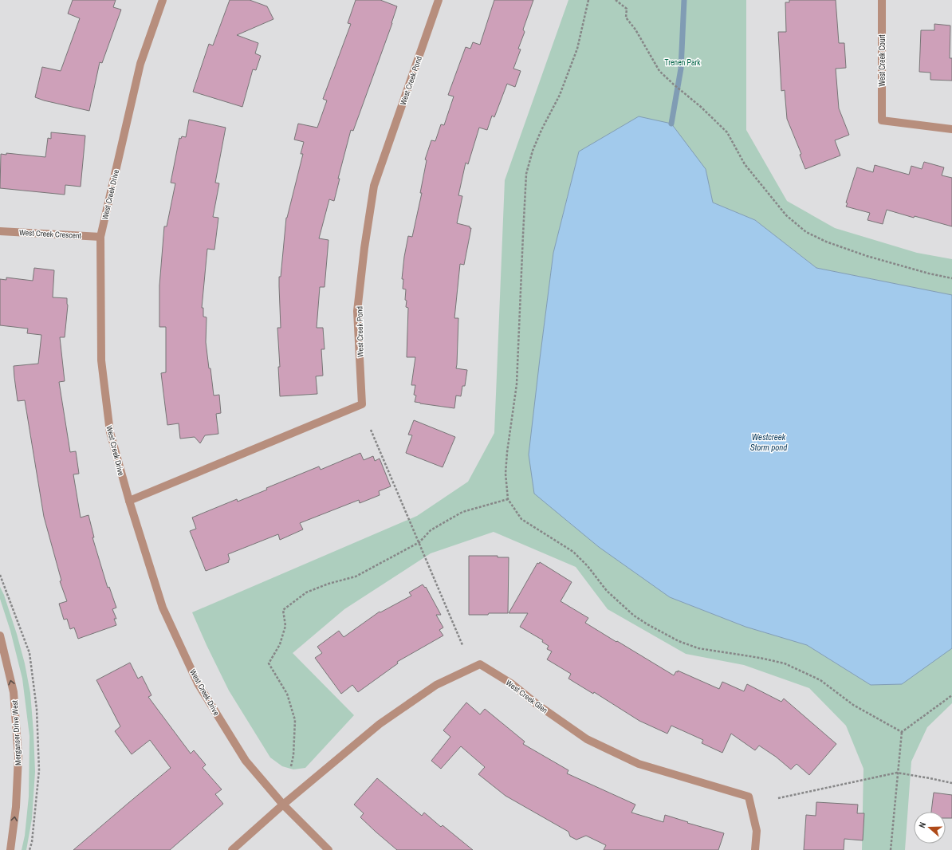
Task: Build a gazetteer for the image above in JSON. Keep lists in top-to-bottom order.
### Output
{
  "streets": {
    "street": [
      "West Creek Court",
      "West Creek Pond",
      "West Creek Drive",
      "West Creek Crescent",
      "West Creek Glen",
      "Merganser Drive West"
    ]
  },
  "crossings": [
    ["West Creek Pond", "West Creek Drive"],
    ["West Creek Drive", "West Creek Crescent"],
    ["West Creek Drive", "West Creek Glen"]
  ],
  "one_way": ["Merganser Drive West"],
  "water": ["Westcreek Storm pond"],
  "parks": ["Trenen Park"],
  "north": "left"
}
